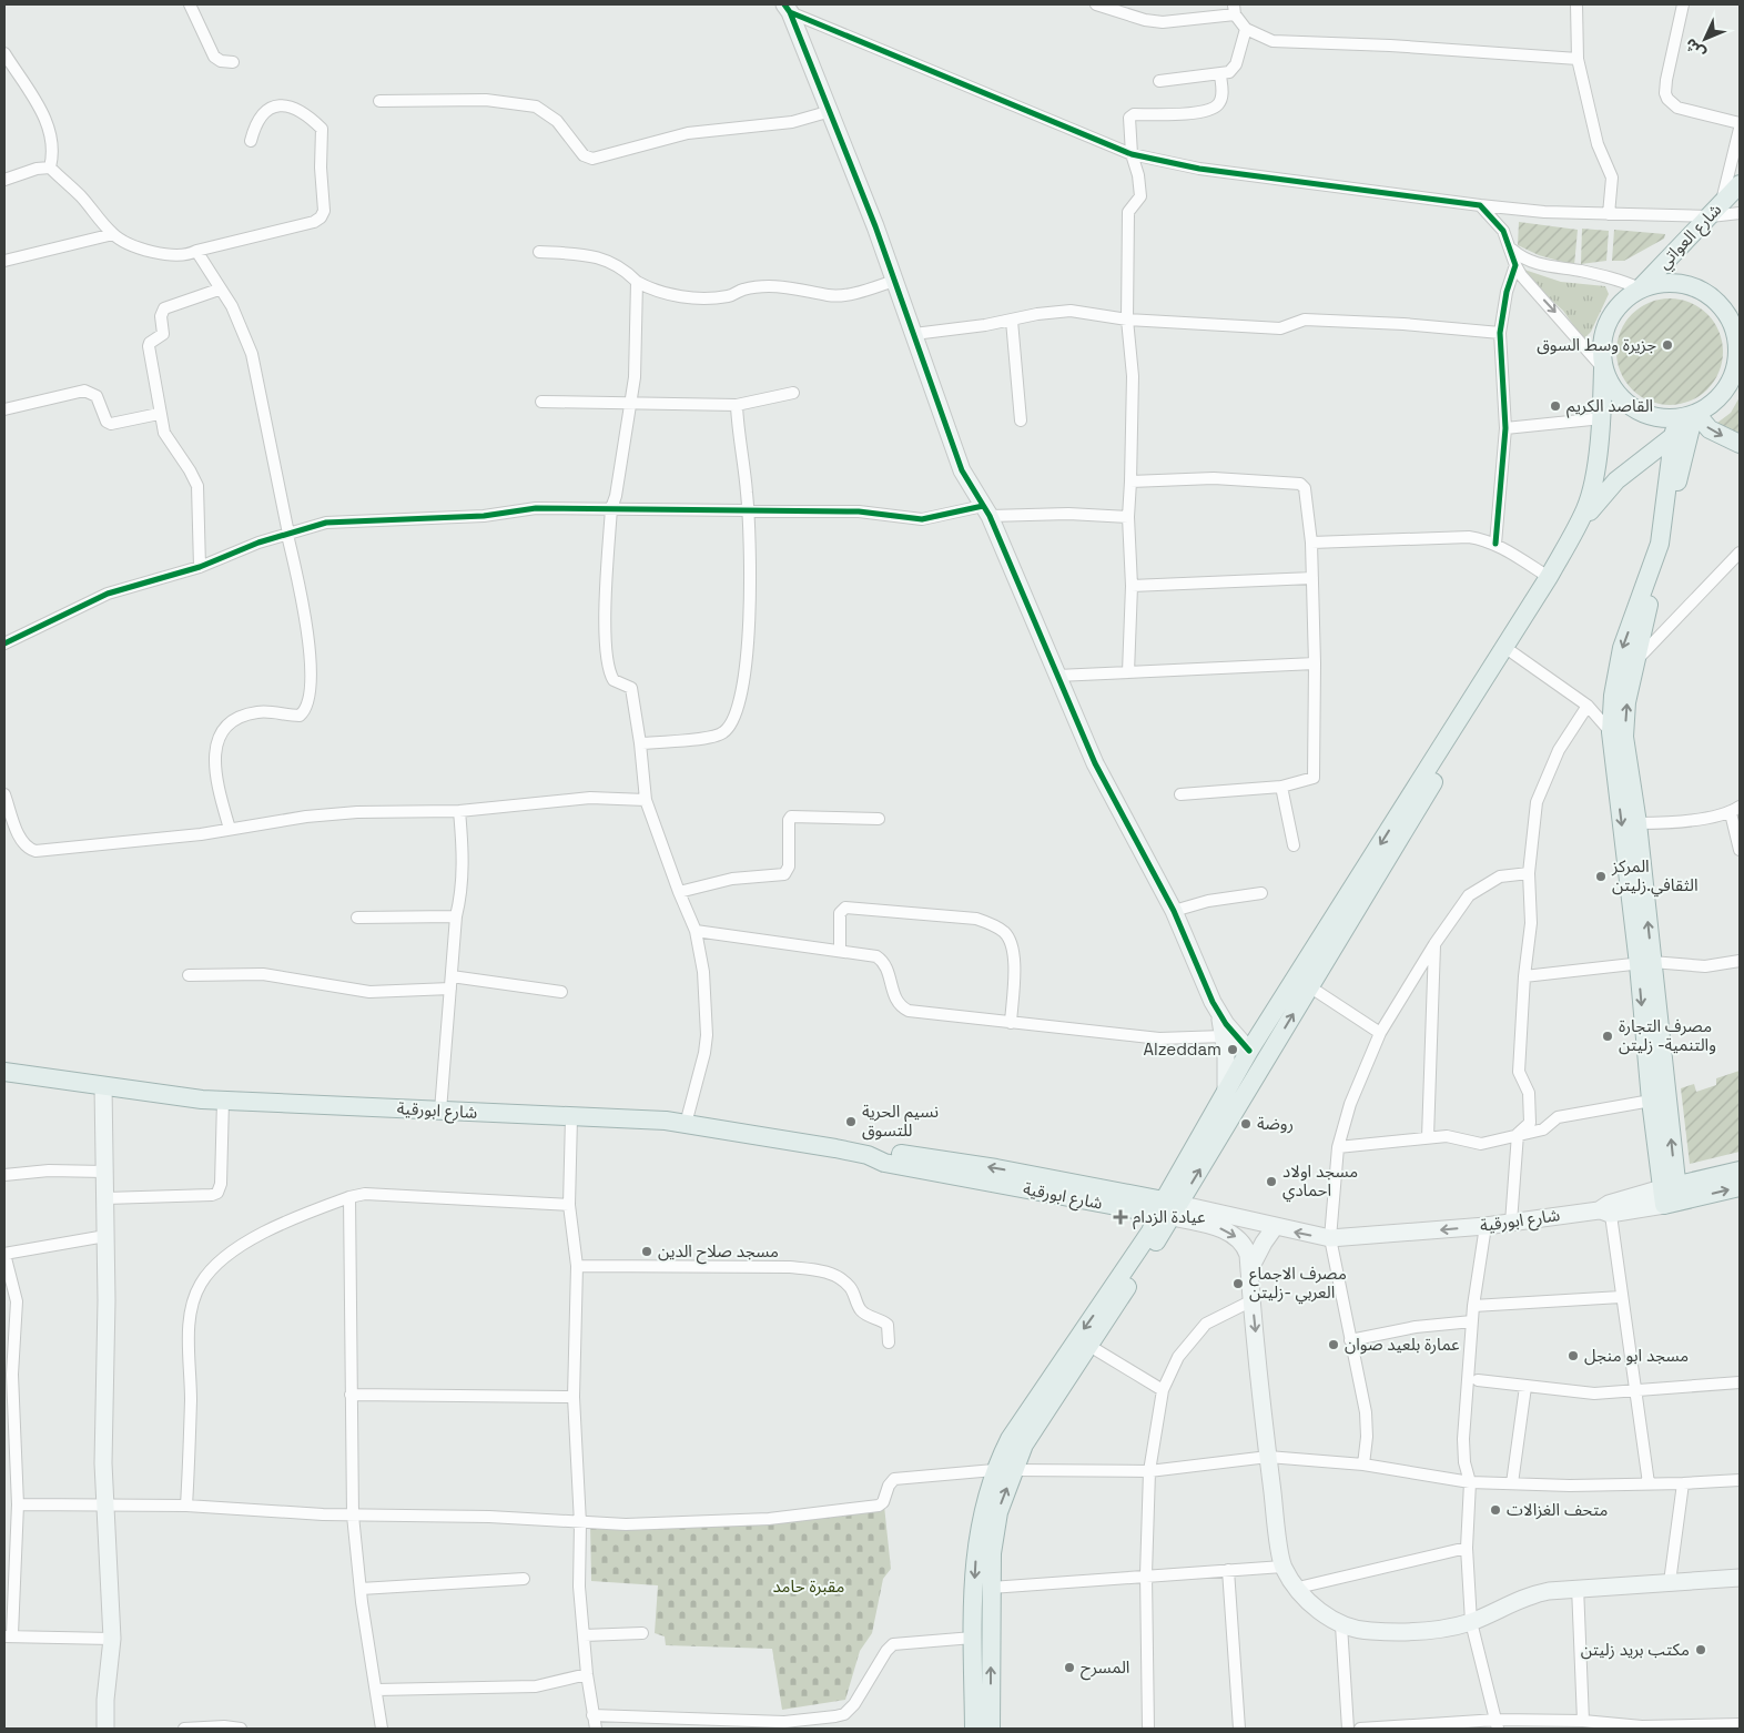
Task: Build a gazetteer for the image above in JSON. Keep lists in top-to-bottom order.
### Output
{
  "streets": {
    "main road": ["شارع العواتي", "شارع ابورقية"]
  },
  "parks": ["مقبرة حامد"],
  "places": {
    "other": [
      "جزيرة وسط السوق",
      "القاصد الكريم",
      "المركز الثقافي.زليتن",
      "مصرف التجارة والتنمية- زليتن",
      "Alzeddam",
      "نسيم الحرية للتسوق",
      "روضة",
      "مسجد اولاد احمادي",
      "مسجد صلاح الدين",
      "مصرف الاجماع العربي -زليتن",
      "عمارة بلعيد صوان",
      "مسجد ابو منجل",
      "متحف الغزالات",
      "مكتب بريد زليتن",
      "المسرح"
    ],
    "health": ["عيادة الزدام"]
  },
  "north": "bottom left"
}
